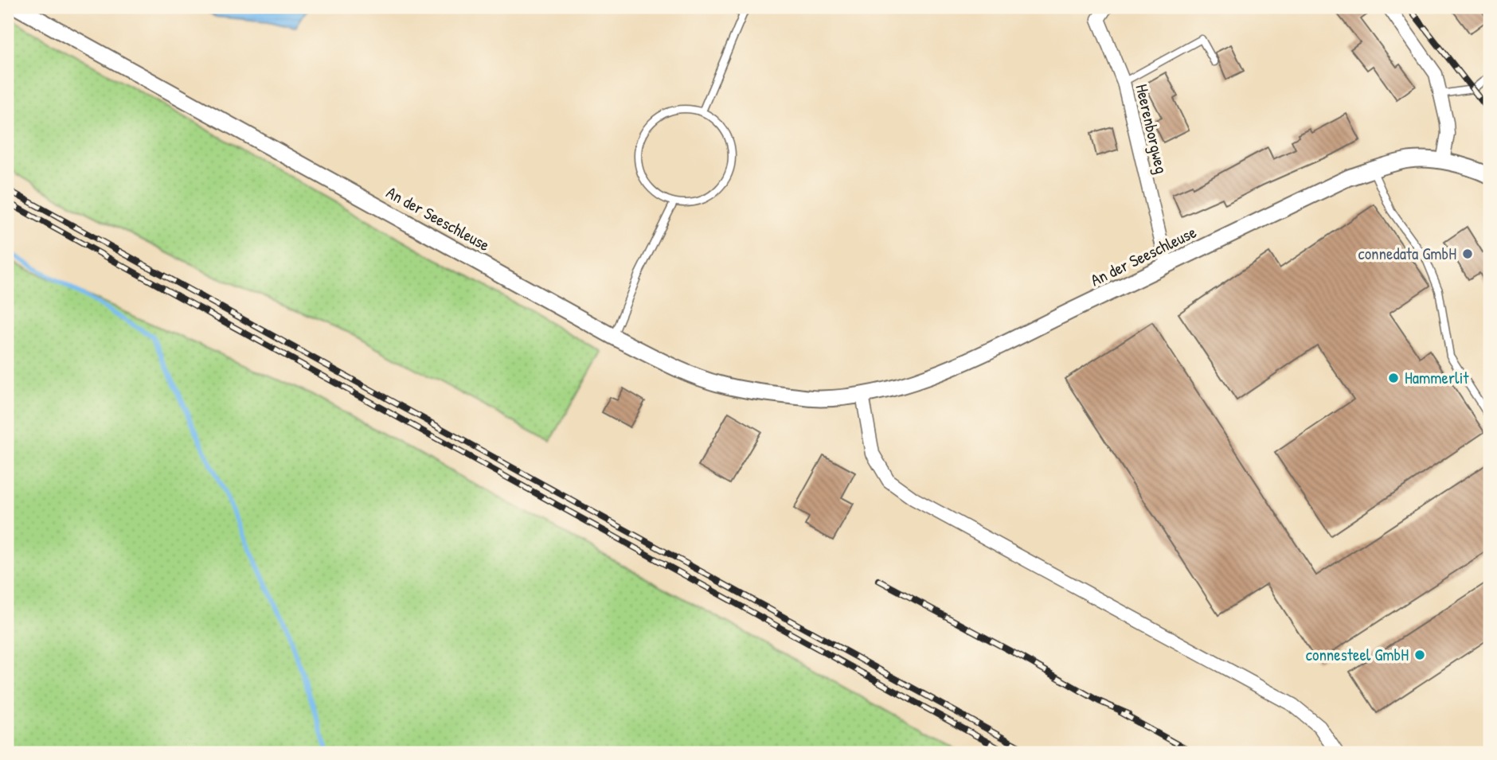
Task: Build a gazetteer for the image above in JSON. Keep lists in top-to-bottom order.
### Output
{
  "streets": {
    "street": ["Heerenborgweg", "An der Seeschleuse"]
  },
  "crossings": [
    ["Heerenborgweg", "An der Seeschleuse"]
  ],
  "places": ["connedata GmbH", "Hammerlit", "connesteel GmbH"]
}
